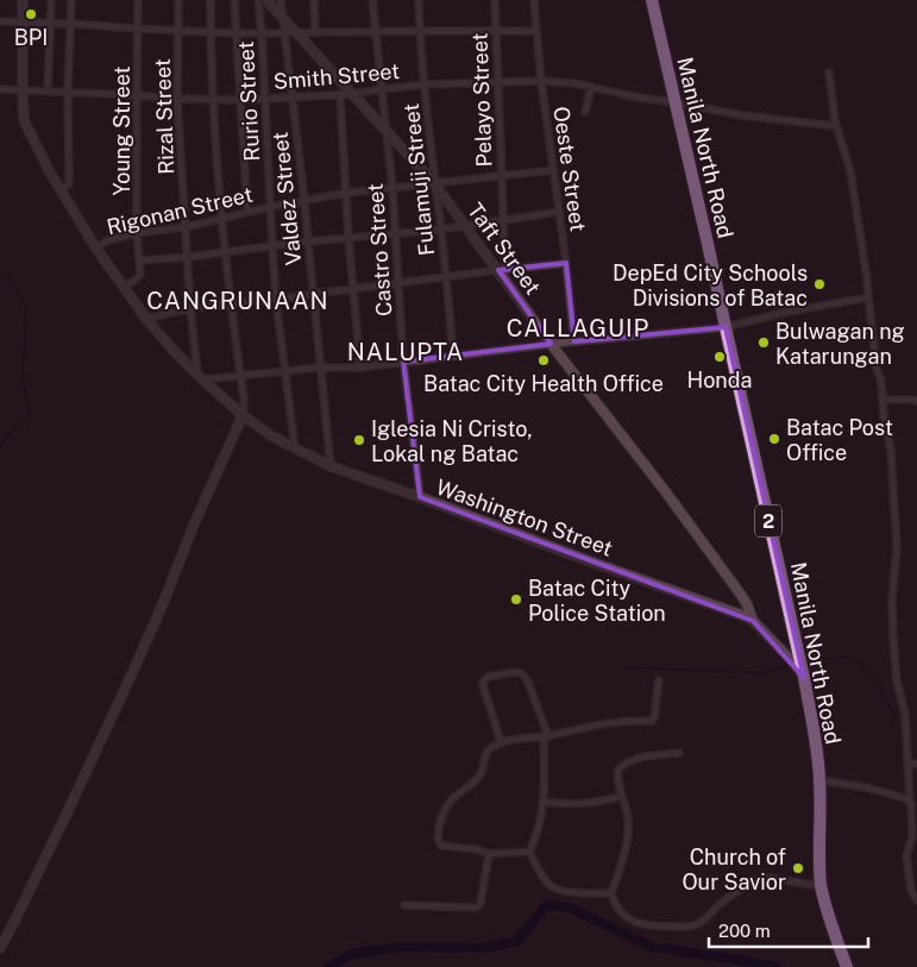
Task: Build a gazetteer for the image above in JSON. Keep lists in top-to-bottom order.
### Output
{
  "streets": {
    "highway": ["Manila North Road", "2"],
    "street": [
      "Smith Street",
      "Pelayo Street",
      "Rurio Street",
      "Rizal Street",
      "Young Street",
      "Oeste Street",
      "Fulamuji Street",
      "Valdez Street",
      "Rigonan Street",
      "Taft Street",
      "Castro Street",
      "Washington Street"
    ]
  },
  "crossings": [
    ["Smith Street", "Pelayo Street"],
    ["Smith Street", "Rurio Street"],
    ["Smith Street", "Rizal Street"],
    ["Smith Street", "Young Street"],
    ["Smith Street", "Manila North Road"],
    ["Smith Street", "Oeste Street"],
    ["Smith Street", "Fulamuji Street"],
    ["Smith Street", "Valdez Street"],
    ["Smith Street", "Taft Street"],
    ["Smith Street", "Castro Street"],
    ["Smith Street", "Washington Street"],
    ["Pelayo Street", "Rigonan Street"],
    ["Pelayo Street", "Taft Street"],
    ["Rurio Street", "Rigonan Street"],
    ["Rurio Street", "Washington Street"],
    ["Rizal Street", "Rigonan Street"],
    ["Rizal Street", "Washington Street"],
    ["Young Street", "Rigonan Street"],
    ["Manila North Road", "Washington Street"],
    ["Oeste Street", "Rigonan Street"],
    ["Fulamuji Street", "Rigonan Street"],
    ["Fulamuji Street", "Taft Street"],
    ["Valdez Street", "Rigonan Street"],
    ["Valdez Street", "Taft Street"],
    ["Valdez Street", "Washington Street"],
    ["Rigonan Street", "Taft Street"],
    ["Rigonan Street", "Castro Street"],
    ["Rigonan Street", "Washington Street"],
    ["Taft Street", "Castro Street"],
    ["Taft Street", "Washington Street"],
    ["Castro Street", "Washington Street"]
  ],
  "districts": ["CANGRUNAAN", "CALLAGUIP", "NALUPTA"],
  "places": [
    "BPI",
    "DepEd City Schools Divisions of Batac",
    "Bulwagan ng Katarungan",
    "Honda",
    "Batac City Health Office",
    "Batac Post Office",
    "Iglesia Ni Cristo, Lokal ng Batac",
    "Batac City Police Station",
    "Church of Our Savior"
  ],
  "scale_bar": "200 m"
}
